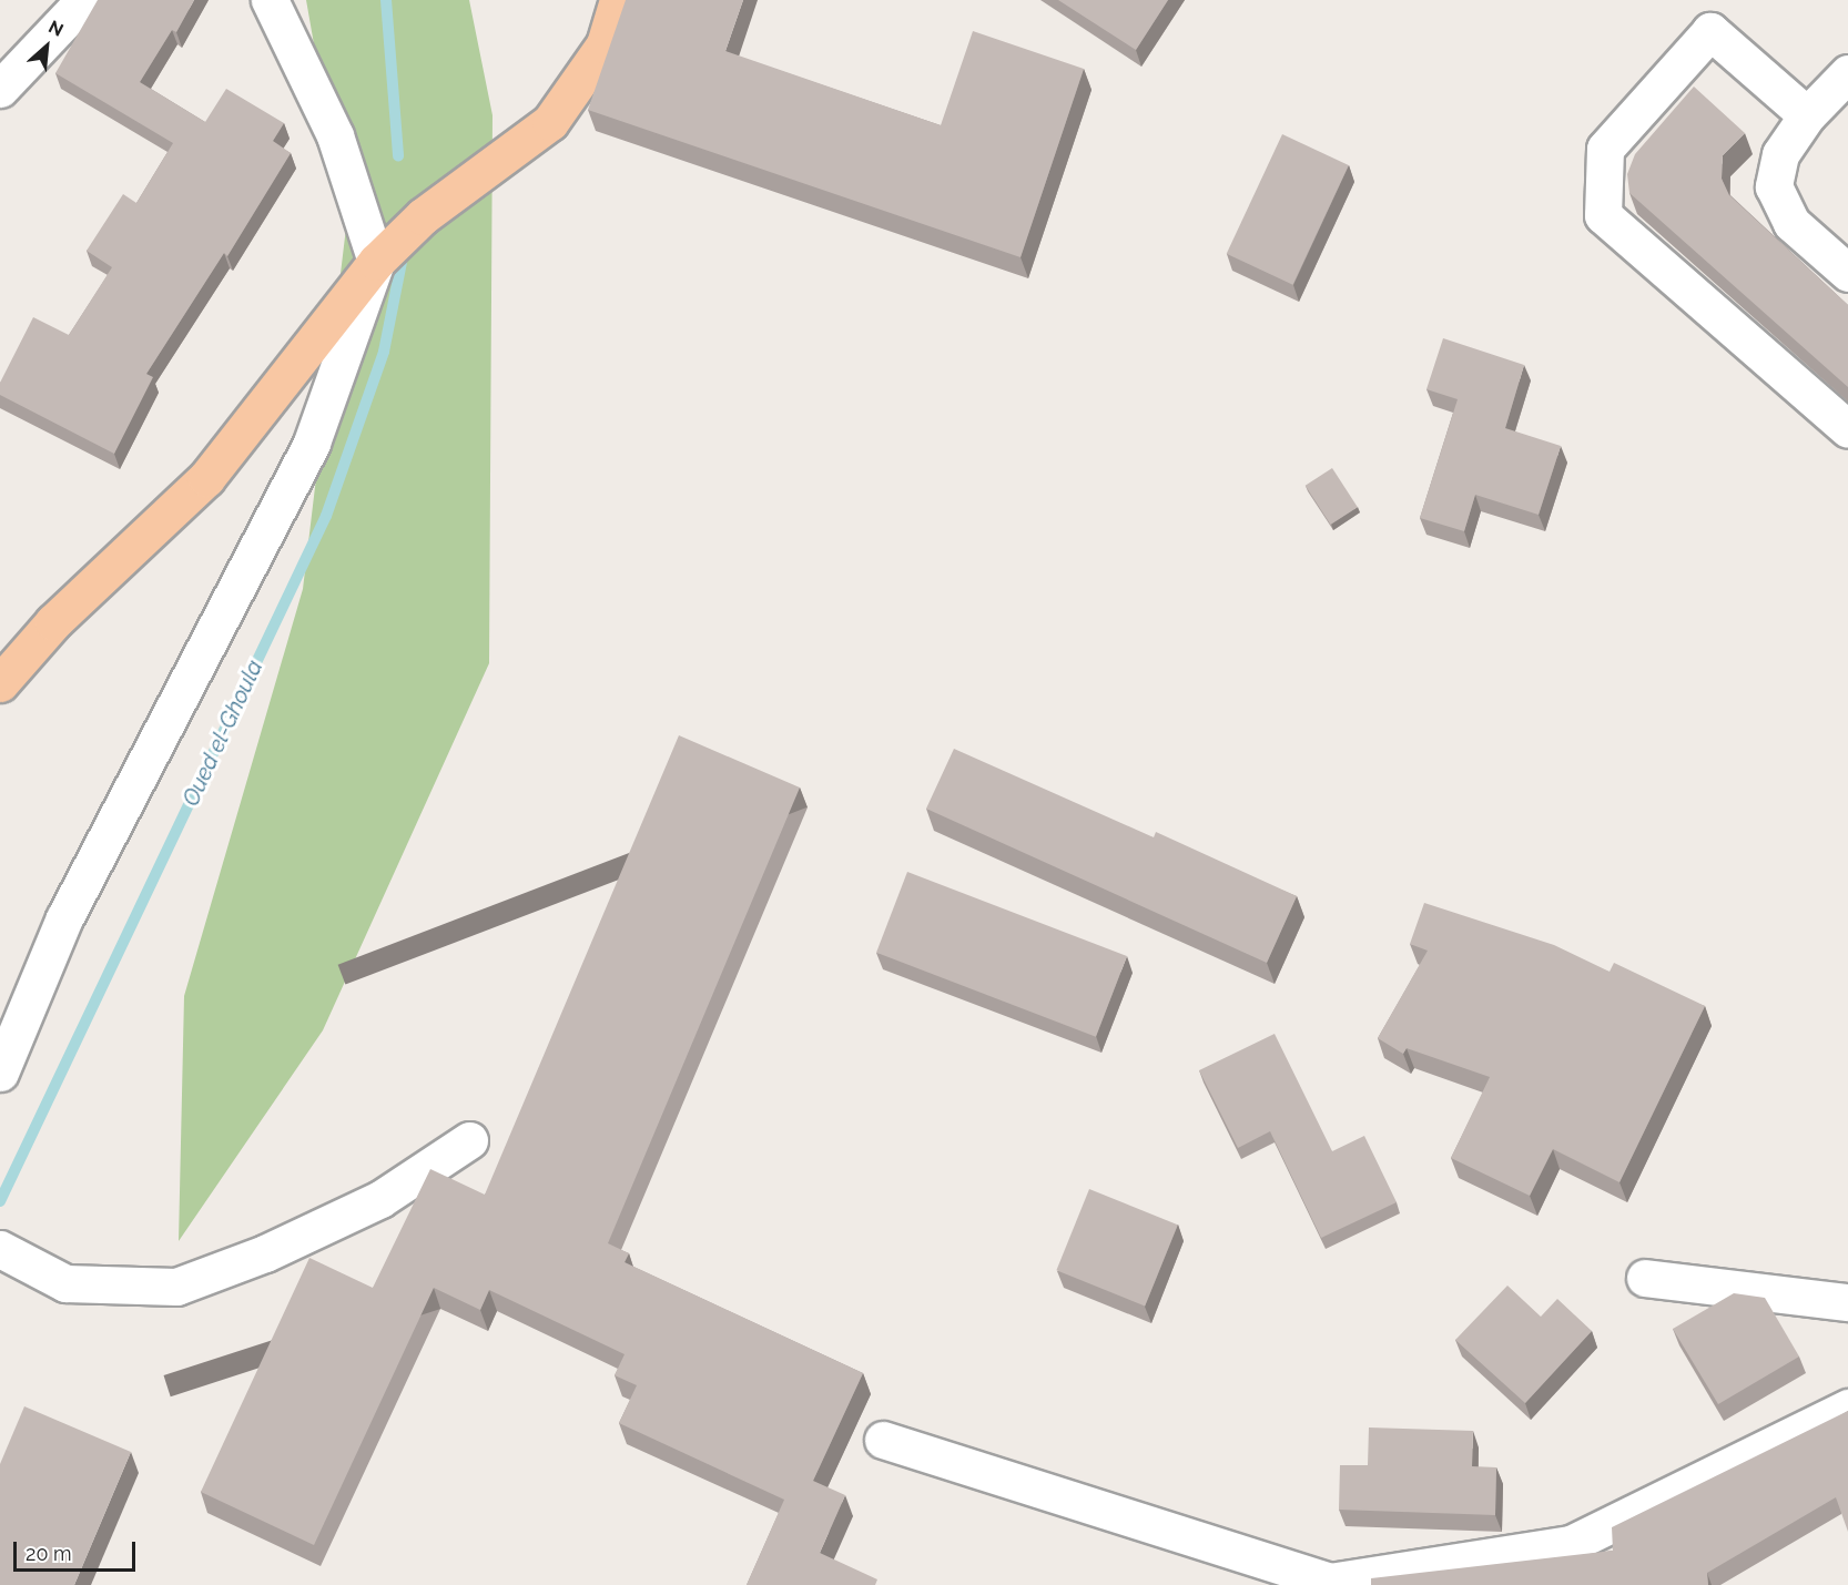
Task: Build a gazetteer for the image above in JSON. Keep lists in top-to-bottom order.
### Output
{
  "water": ["Oued el-Ghoula"],
  "scale_bar": "20 m",
  "north": "top right"
}
